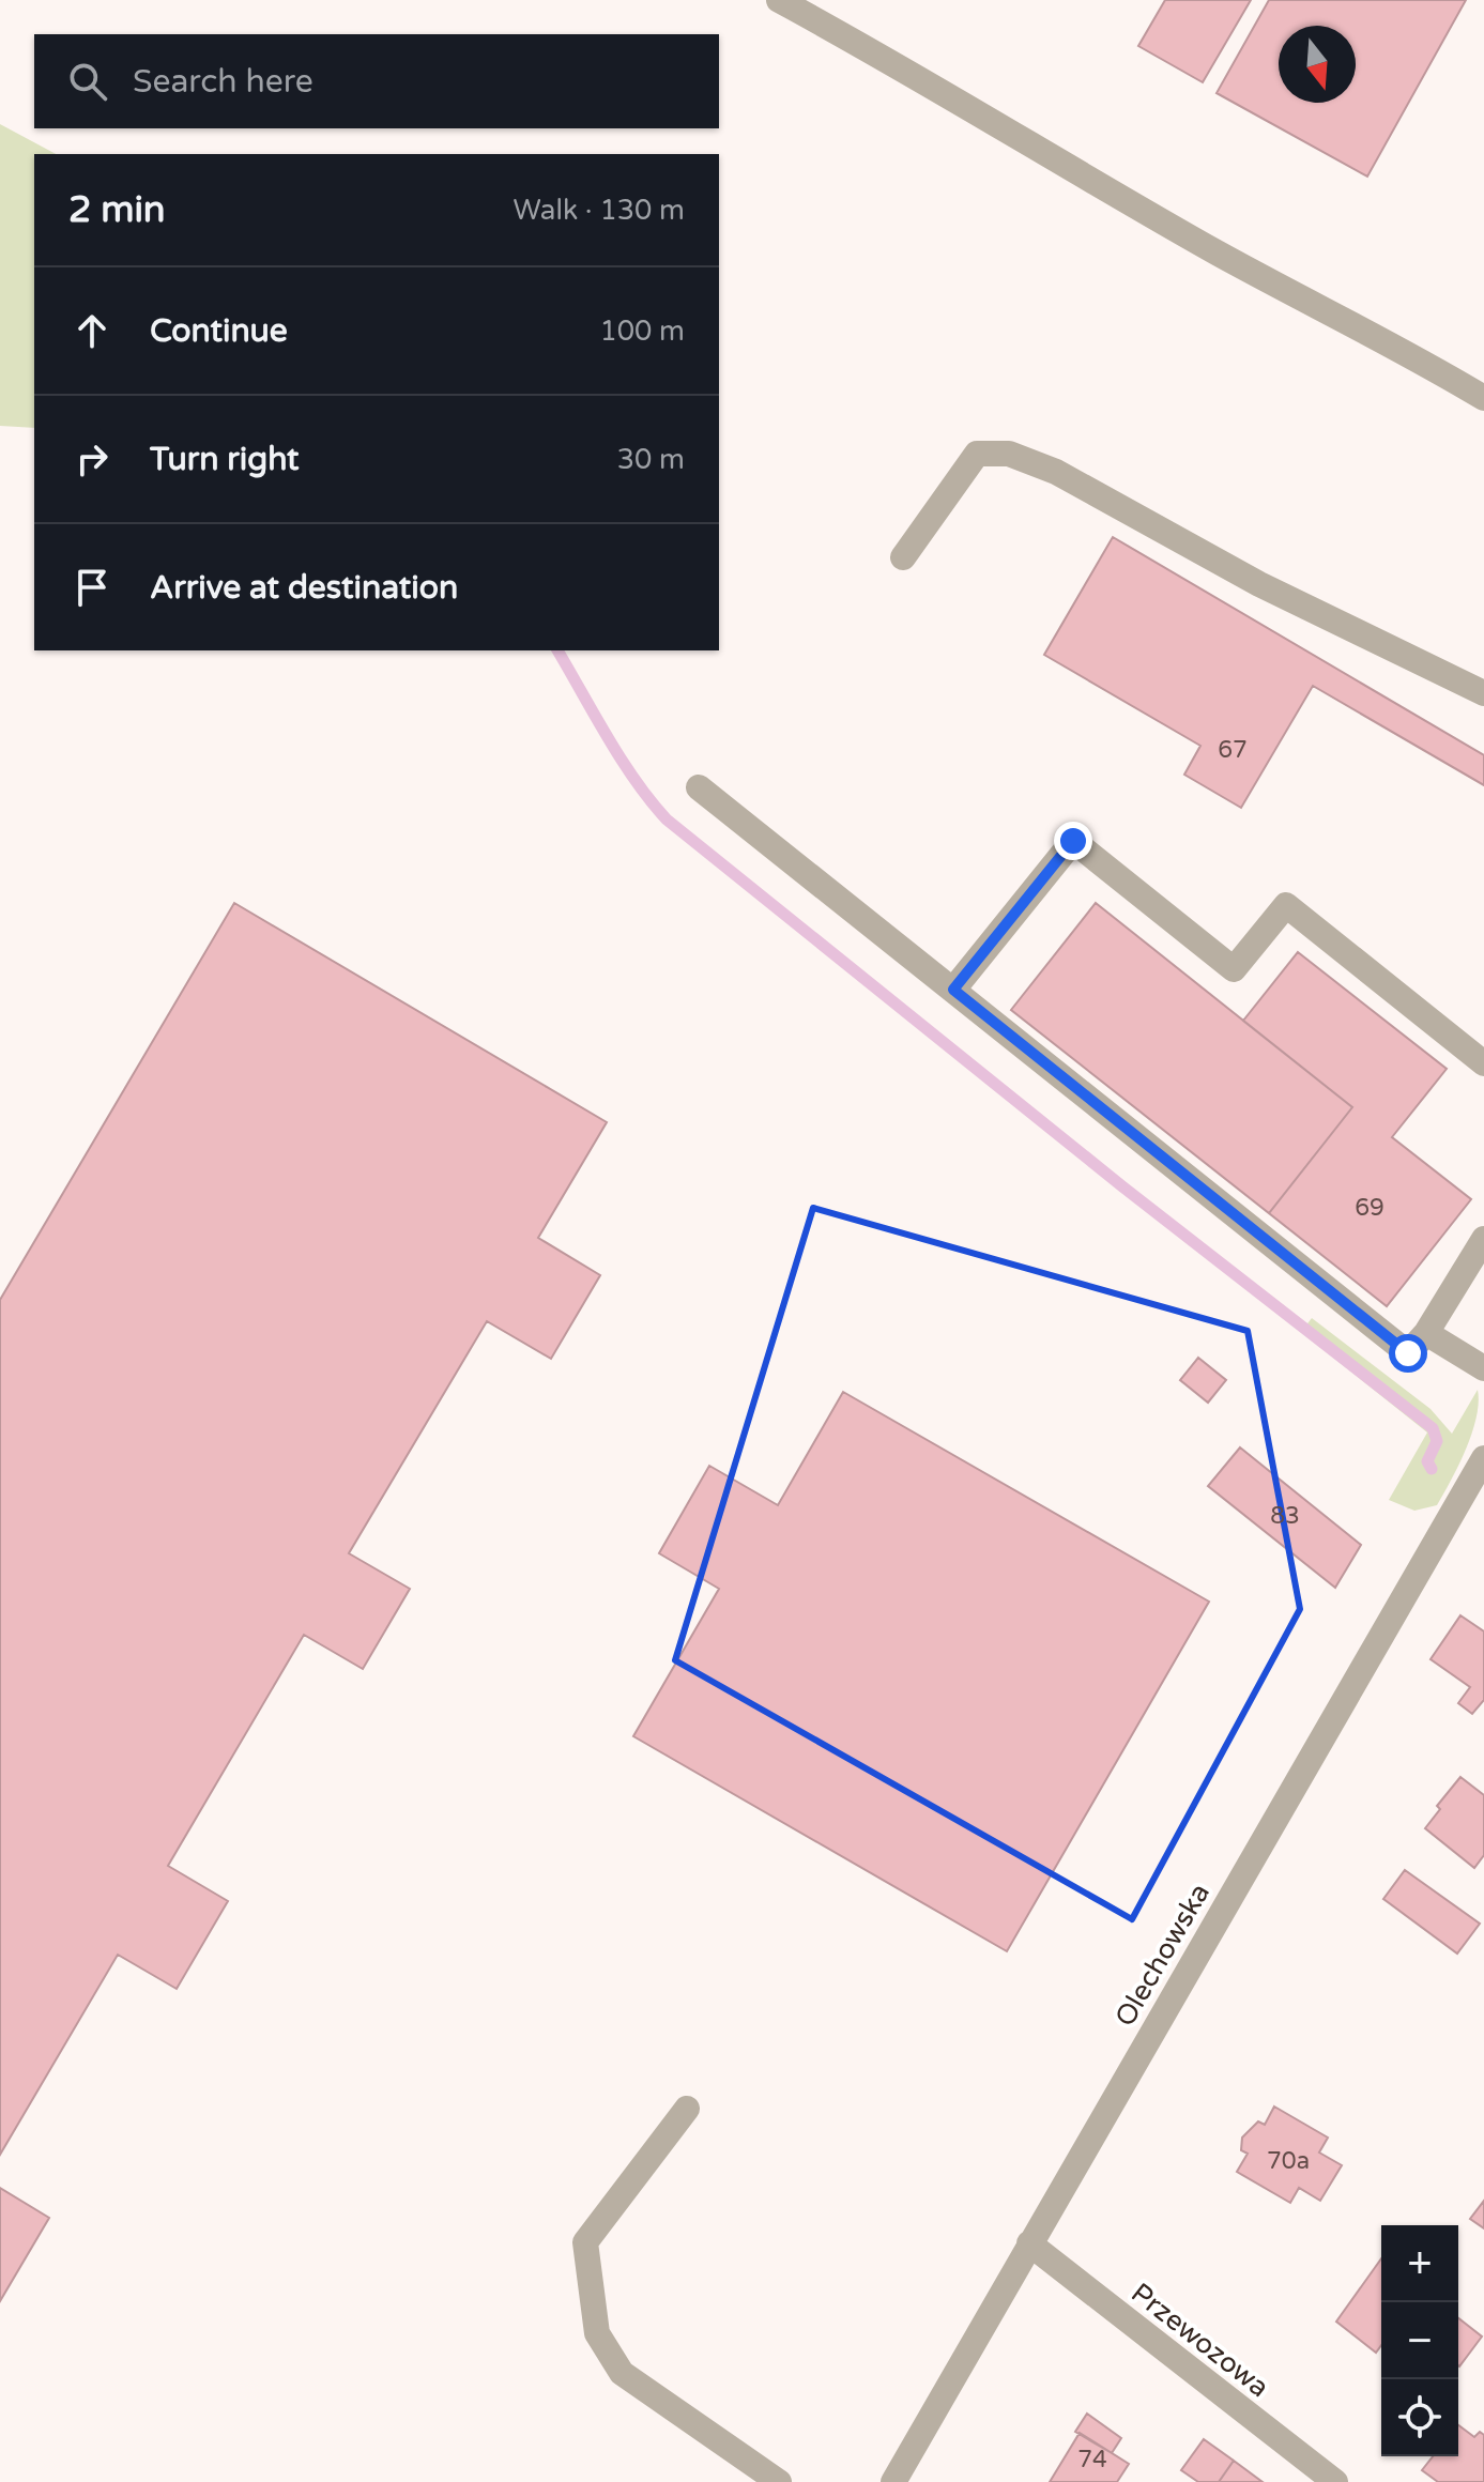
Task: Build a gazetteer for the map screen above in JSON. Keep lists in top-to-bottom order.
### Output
{
  "streets": {
    "street": ["Olechowska", "Przewozowa"]
  },
  "crossings": [
    ["Olechowska", "Przewozowa"]
  ],
  "house_numbers": [
    "67",
    "69",
    "83",
    "70a",
    "74"
  ],
  "north": "bottom",
  "page": {
    "search": "Search here",
    "heading": ["2 min", "Walk · 130 m"],
    "list": [
      ["Continue", "100 m"],
      ["Turn right", "30 m"],
      "Arrive at destination"
    ],
    "map_buttons": ["+", "−"]
  }
}
